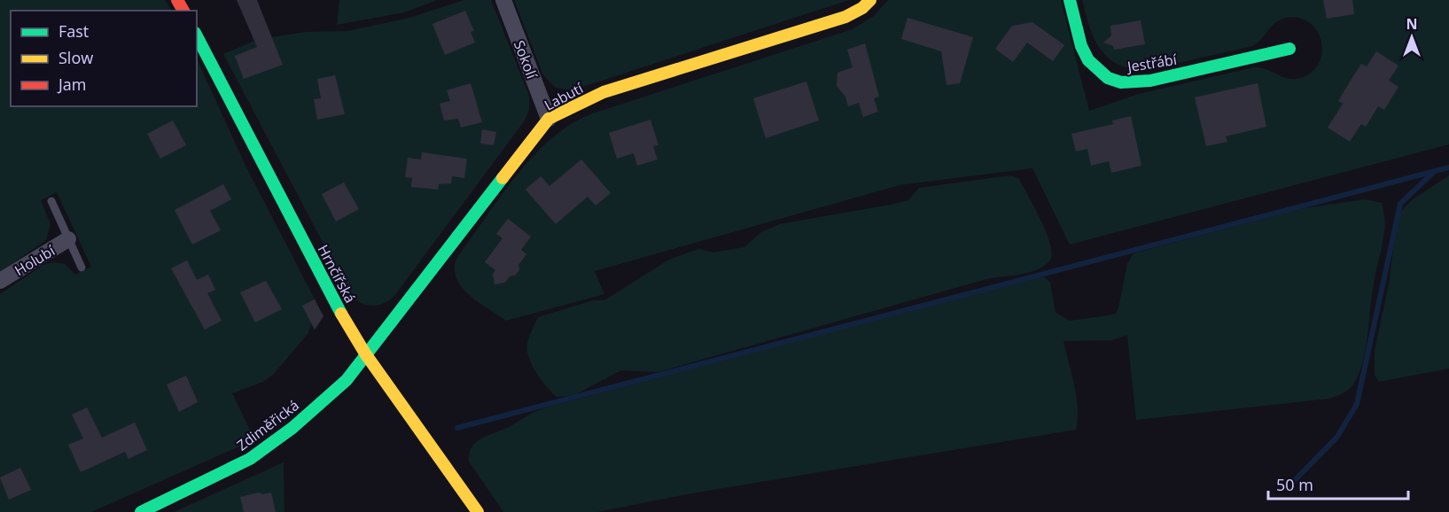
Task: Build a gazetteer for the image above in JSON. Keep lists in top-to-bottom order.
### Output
{
  "streets": {
    "street": [
      "Sokolí",
      "Jestřábí",
      "Labutí",
      "Holubí",
      "Hrnčířská",
      "Zdiměřická"
    ]
  },
  "crossings": [
    ["Sokolí", "Labutí"],
    ["Labutí", "Hrnčířská"],
    ["Labutí", "Zdiměřická"],
    ["Hrnčířská", "Zdiměřická"]
  ],
  "legend": ["Fast", "Slow", "Jam"],
  "scale_bar": "50 m",
  "north": "top"
}
